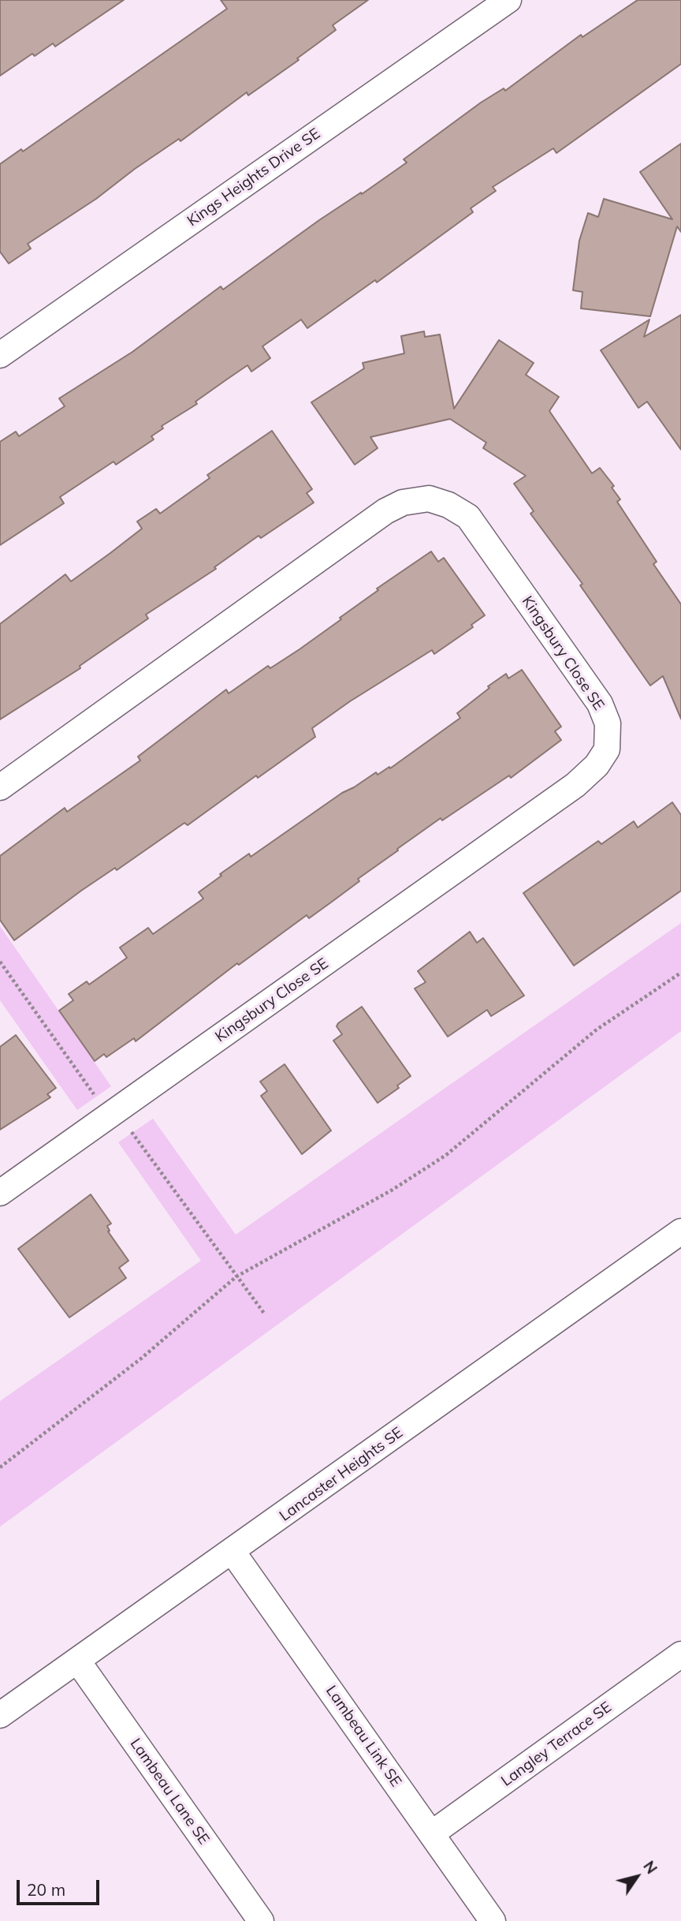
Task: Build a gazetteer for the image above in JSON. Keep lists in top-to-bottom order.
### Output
{
  "streets": {
    "street": [
      "Kings Heights Drive SE",
      "Kingsbury Close SE",
      "Lancaster Heights SE",
      "Lambeau Link SE",
      "Langley Terrace SE",
      "Lambeau Lane SE"
    ]
  },
  "crossings": [
    ["Lancaster Heights SE", "Lambeau Link SE"],
    ["Lancaster Heights SE", "Lambeau Lane SE"],
    ["Lambeau Link SE", "Langley Terrace SE"]
  ],
  "scale_bar": "20 m",
  "north": "top right"
}
